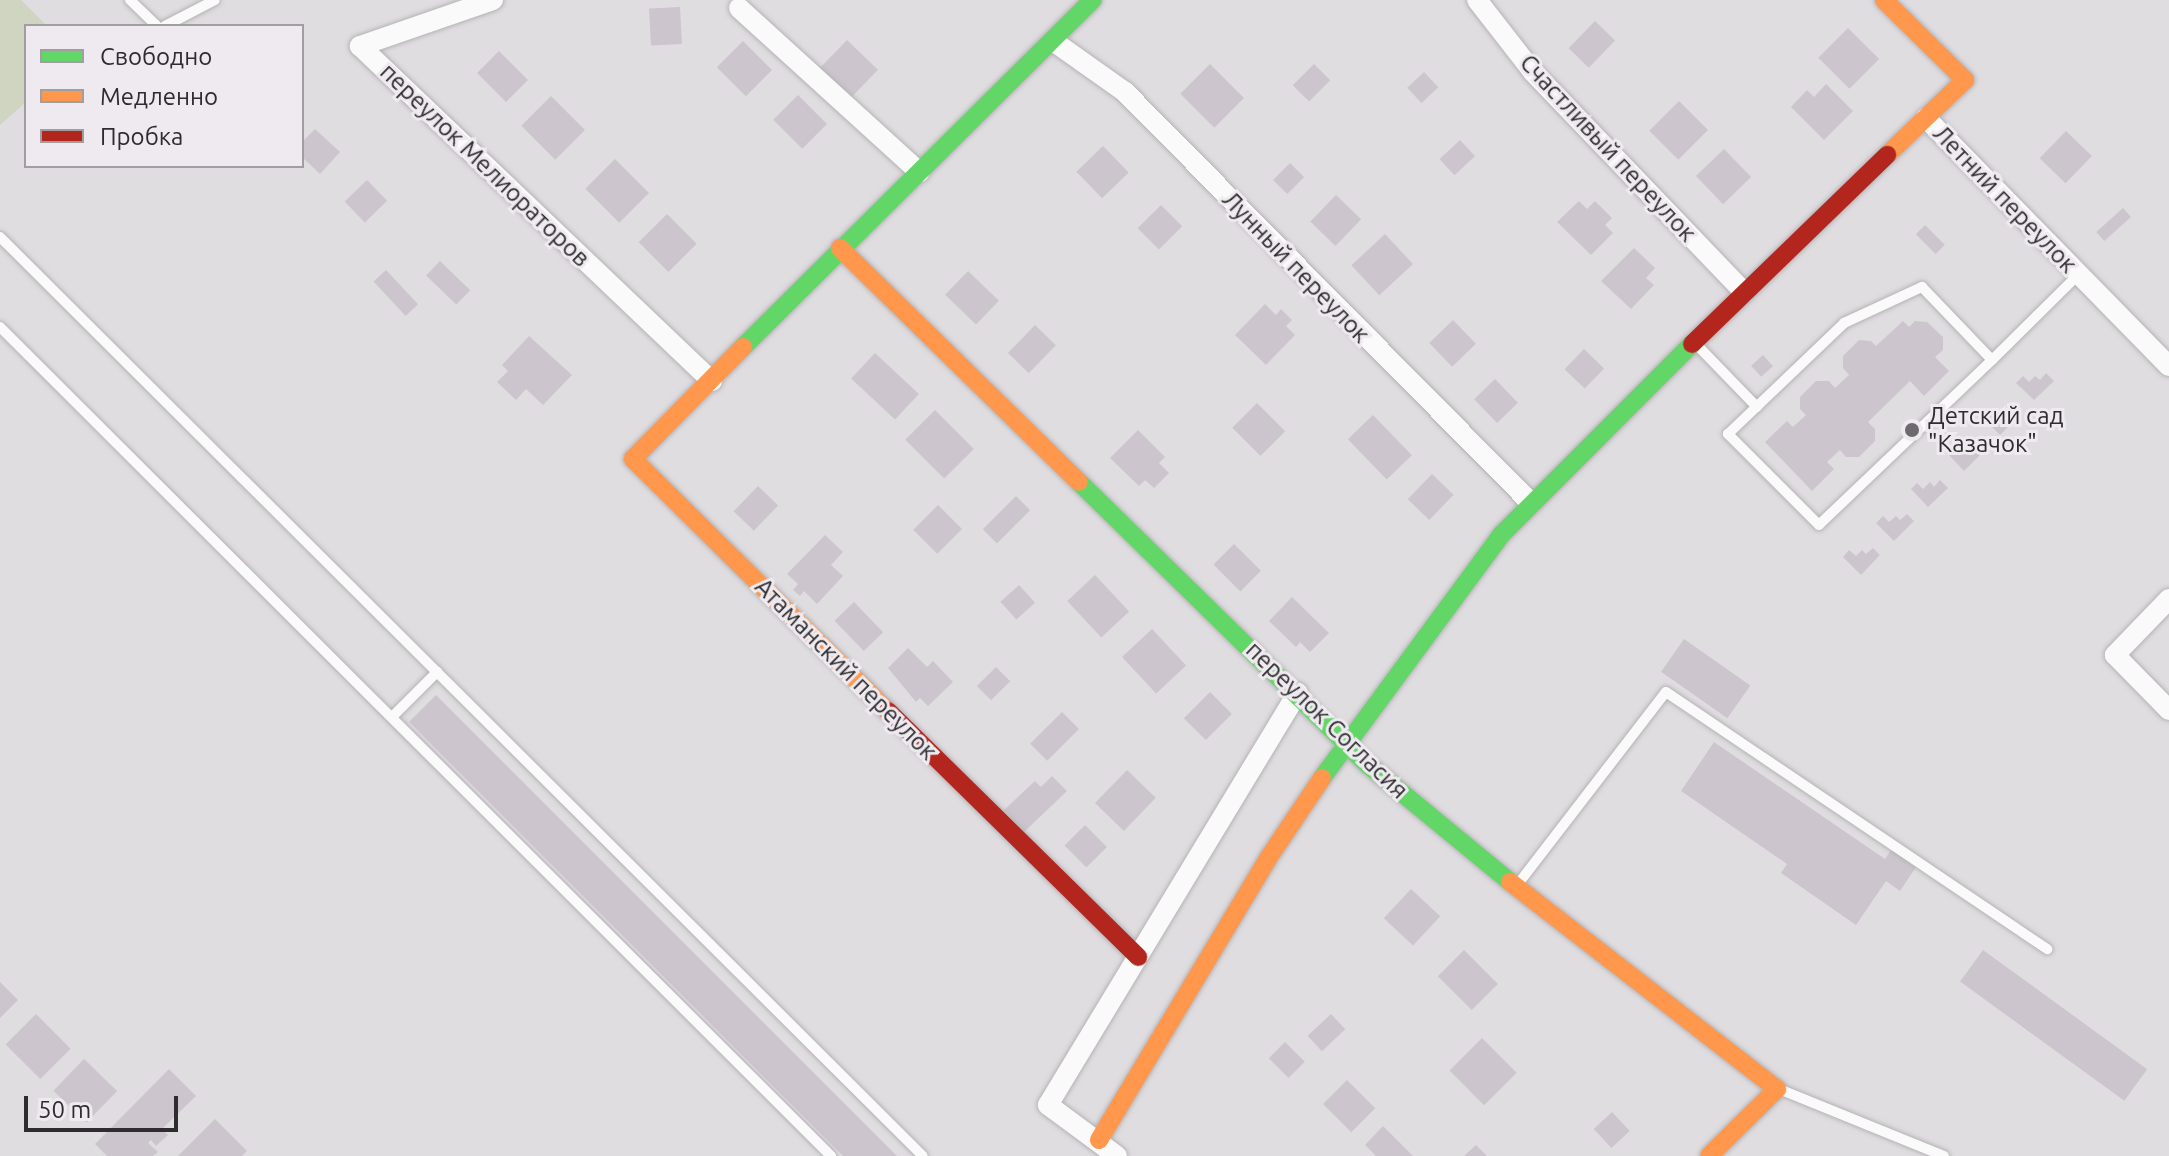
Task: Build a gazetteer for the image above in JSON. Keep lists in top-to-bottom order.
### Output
{
  "streets": {
    "street": [
      "Счастливый переулок",
      "переулок Мелиораторов",
      "Летний переулок",
      "Лунный переулок",
      "Атаманский переулок",
      "переулок Согласия"
    ]
  },
  "crossings": [
    ["переулок Мелиораторов", "Атаманский переулок"]
  ],
  "places": ["Детский сад \"Казачок\""],
  "legend": ["Свободно", "Медленно", "Пробка"],
  "scale_bar": "50 m"
}
